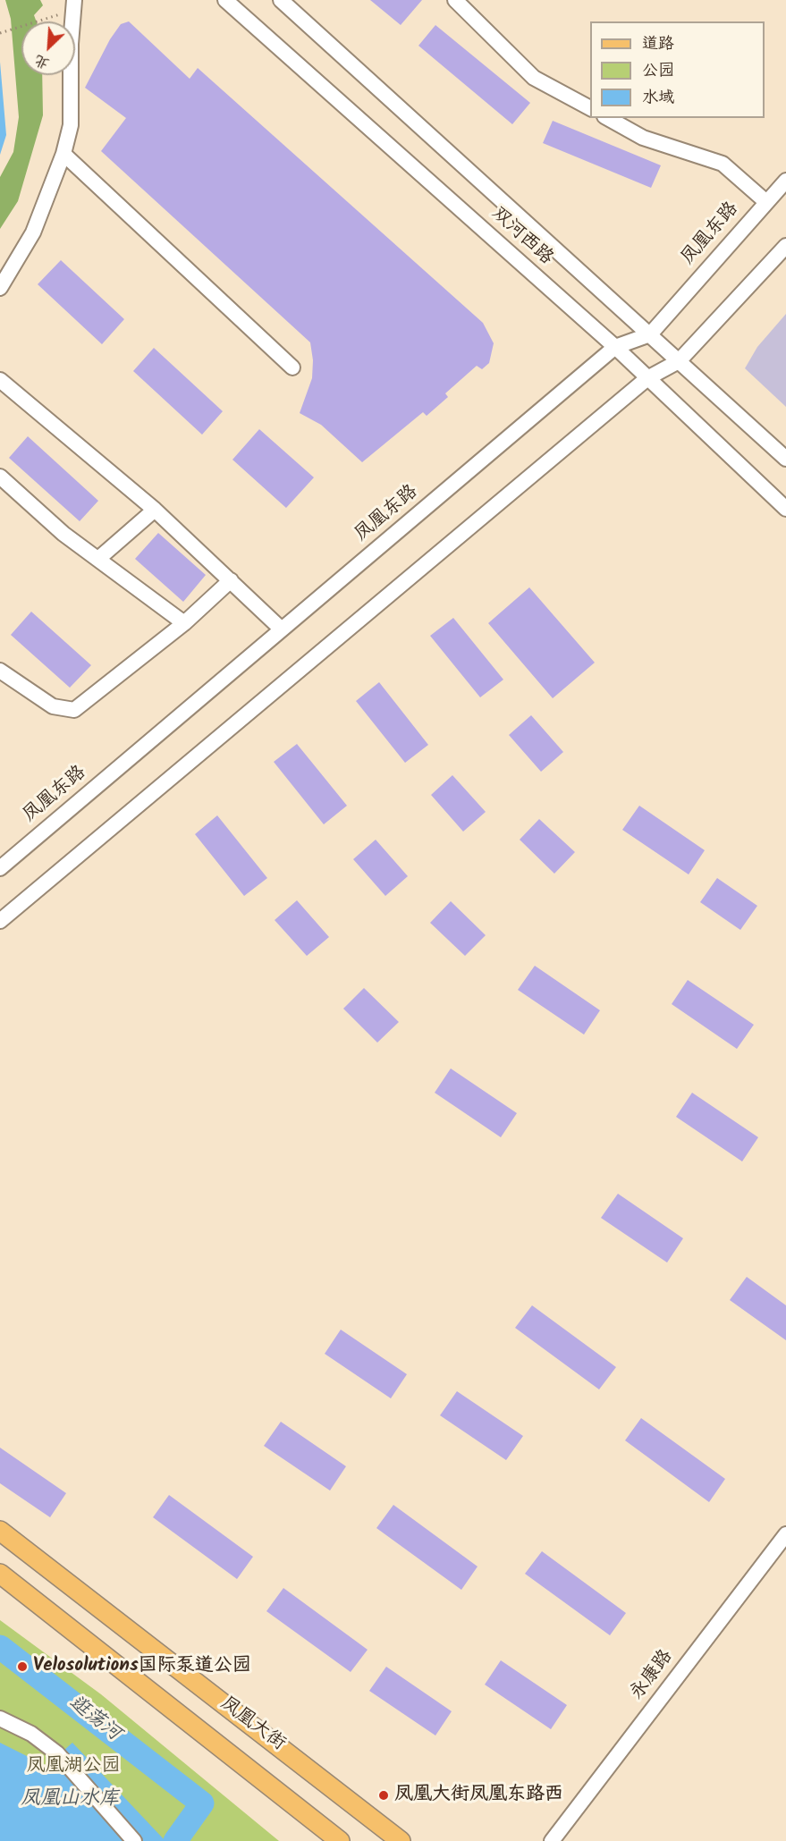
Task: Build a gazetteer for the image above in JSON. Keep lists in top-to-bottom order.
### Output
{
  "streets": {
    "main road": ["凤凰大街"],
    "street": ["凤凰东路", "双河西路", "永康路"]
  },
  "crossings": [
    ["凤凰东路", "双河西路"]
  ],
  "water": ["逛荡河", "凤凰山水库"],
  "parks": ["凤凰湖公园"],
  "places": ["Velosolutions国际泵道公园", "凤凰大街凤凰东路西"],
  "legend": ["道路", "公园", "水域"],
  "north": "bottom left"
}
